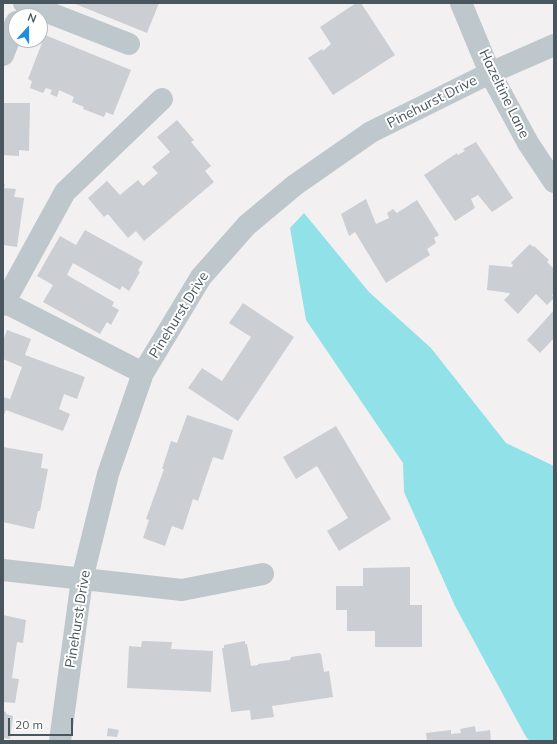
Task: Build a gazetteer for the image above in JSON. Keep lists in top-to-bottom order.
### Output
{
  "streets": {
    "street": ["Hazeltine Lane", "Pinehurst Drive"]
  },
  "crossings": [
    ["Hazeltine Lane", "Pinehurst Drive"]
  ],
  "scale_bar": "20 m",
  "north": "top"
}
